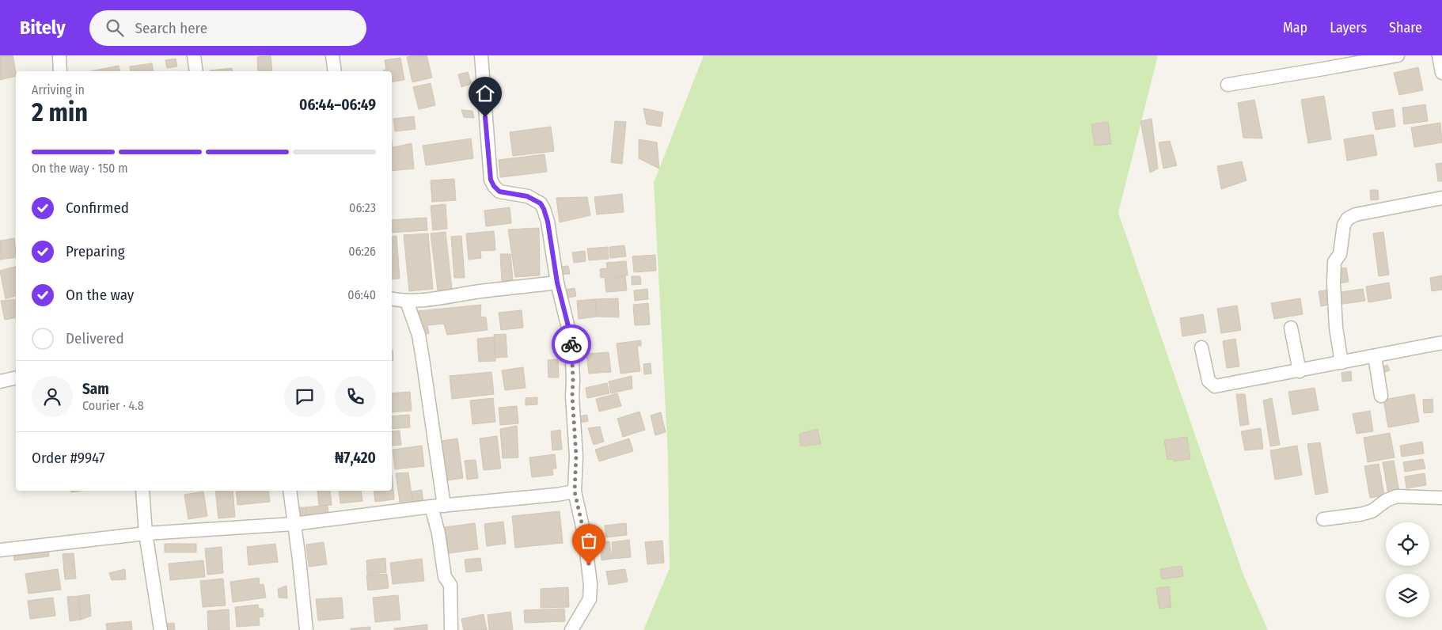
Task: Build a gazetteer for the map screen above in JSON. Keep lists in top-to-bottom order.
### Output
{
  "page": {
    "header": "Bitely",
    "search": "Search here",
    "nav": ["Map", "Layers", "Share"],
    "heading": ["2 min", "Arriving in", "06:44–06:49"],
    "panel": [
      "Sam",
      "Courier · 4.8",
      "Order #9947",
      "₦7,420"
    ],
    "bar": "On the way · 150 m",
    "list": [
      ["Confirmed", "06:23"],
      ["Preparing", "06:26"],
      ["On the way", "06:40"],
      "Delivered"
    ]
  }
}
